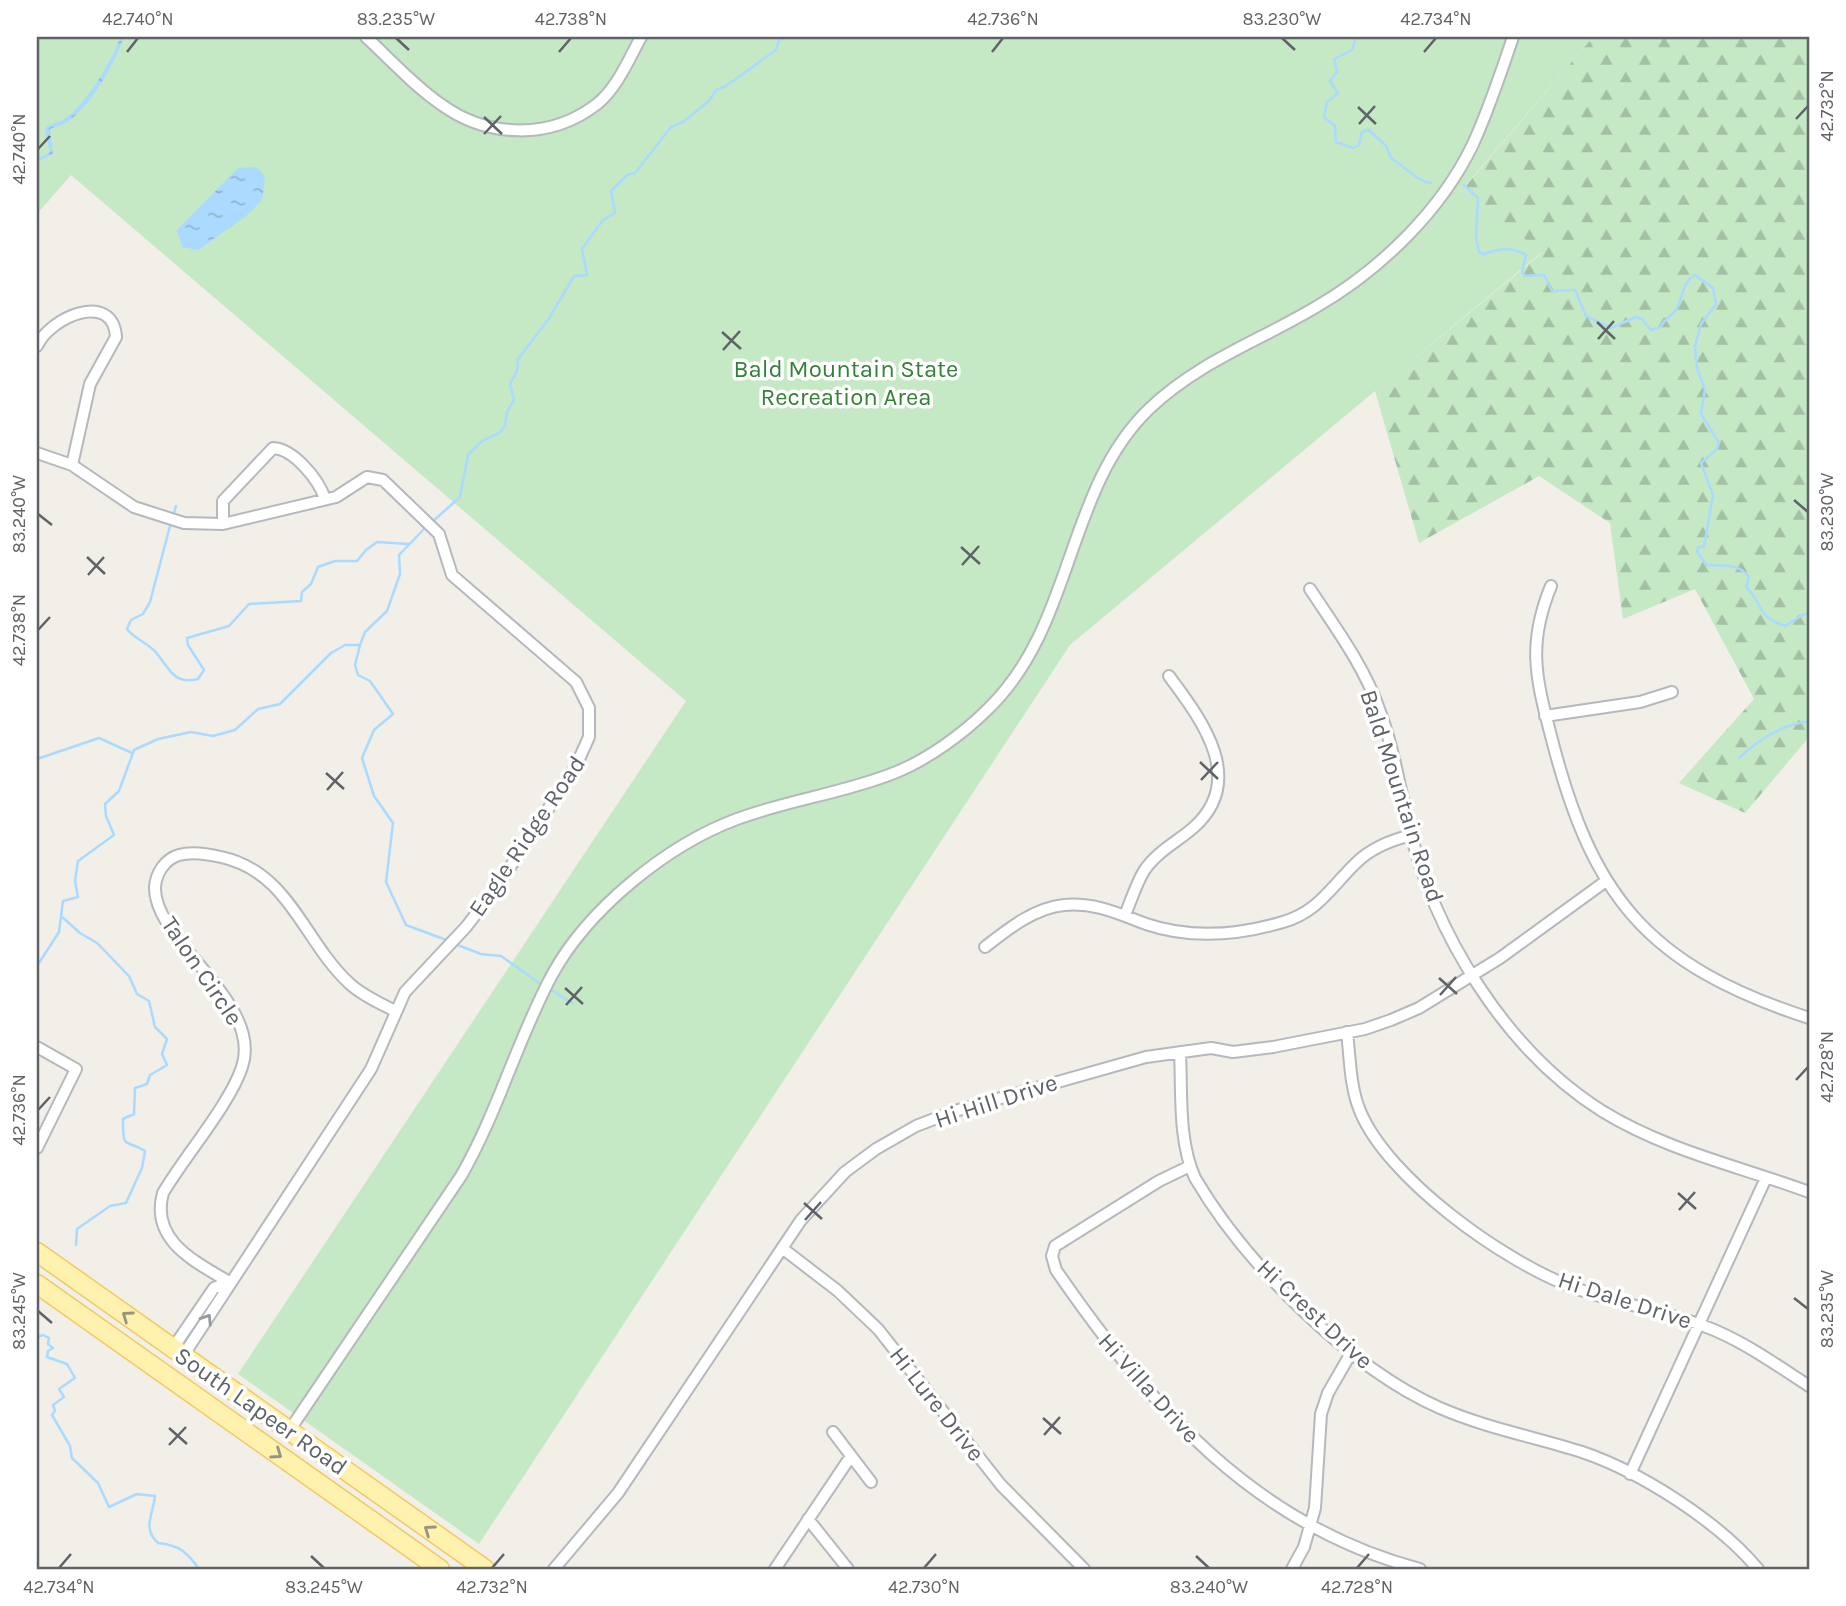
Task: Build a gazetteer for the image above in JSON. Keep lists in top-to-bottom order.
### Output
{
  "streets": {
    "main road": ["South Lapeer Road"],
    "street": [
      "Bald Mountain Road",
      "Eagle Ridge Road",
      "Talon Circle",
      "Hi Hill Drive",
      "Hi Dale Drive",
      "Hi Crest Drive",
      "Hi Villa Drive",
      "Hi Lure Drive"
    ]
  },
  "crossings": [
    ["Bald Mountain Road", "Hi Hill Drive"],
    ["Eagle Ridge Road", "Talon Circle"],
    ["Eagle Ridge Road", "South Lapeer Road"],
    ["Hi Hill Drive", "Hi Dale Drive"],
    ["Hi Hill Drive", "Hi Crest Drive"],
    ["Hi Hill Drive", "Hi Lure Drive"],
    ["Hi Crest Drive", "Hi Villa Drive"]
  ],
  "parks": ["Bald Mountain State Recreation Area"],
  "coordinates": [
    "42.740°N",
    "83.235°W",
    "42.738°N",
    "42.736°N",
    "83.230°W",
    "42.734°N",
    "42.732°N",
    "83.240°W",
    "42.728°N",
    "83.245°W",
    "42.730°N"
  ]
}
